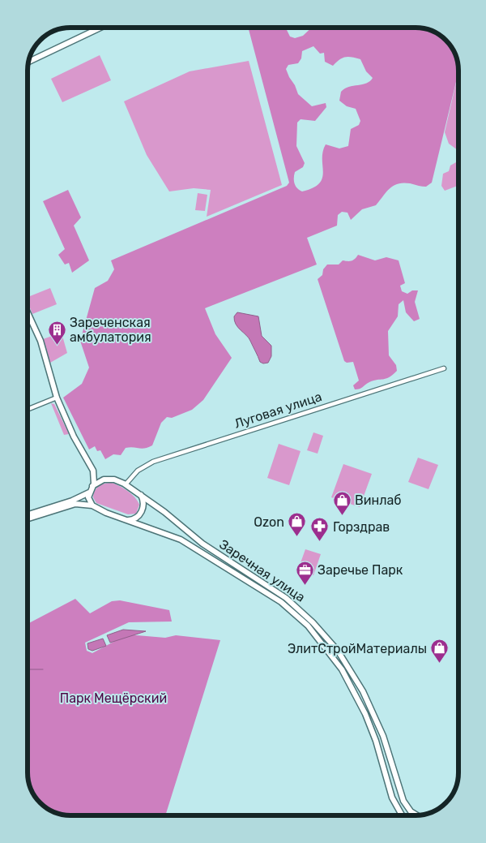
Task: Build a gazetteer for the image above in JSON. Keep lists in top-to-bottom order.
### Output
{
  "streets": {
    "street": ["Луговая улица", "Заречная улица"]
  },
  "crossings": [
    ["Луговая улица", "Заречная улица"]
  ],
  "parks": ["Парк Мещёрский"],
  "places": {
    "building": ["Зареченская амбулатория"],
    "shop": ["Винлаб", "Ozon", "ЭлитСтройМатериалы"],
    "pharmacy": ["Горздрав"],
    "office": ["Заречье Парк"]
  }
}
